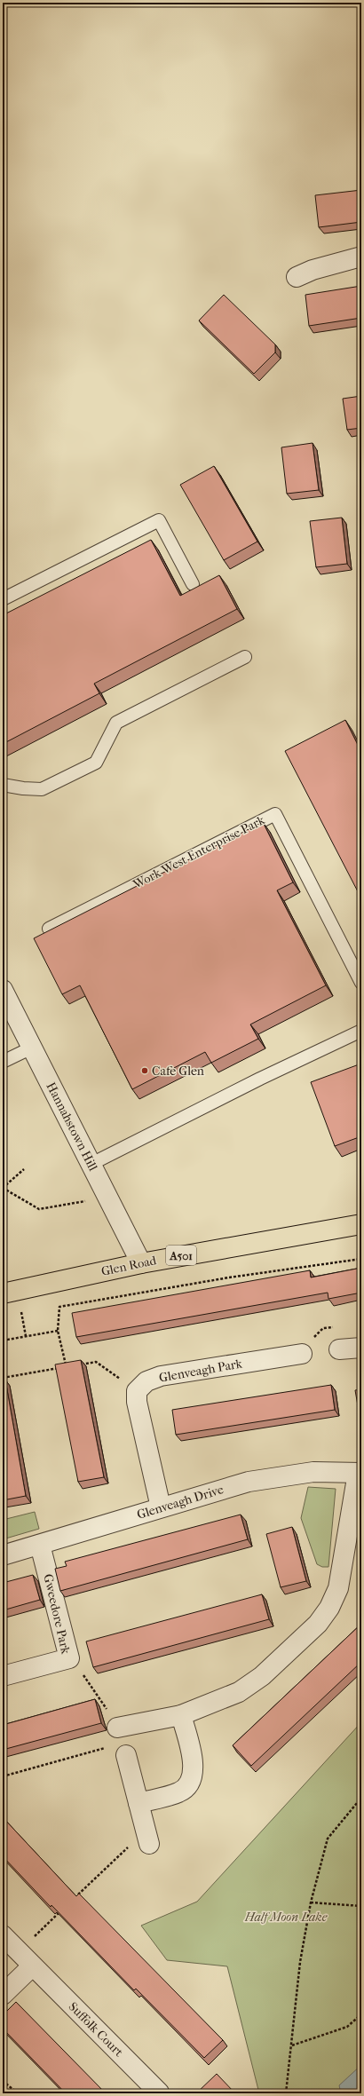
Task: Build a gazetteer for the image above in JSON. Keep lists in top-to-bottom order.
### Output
{
  "streets": {
    "main road": ["A501", "Glen Road"],
    "street": [
      "Hannahstown Hill",
      "Glenveagh Park",
      "Glenveagh Drive",
      "Gweedore Park",
      "Suffolk Court"
    ],
    "lane": ["Work West Enterprise Park"]
  },
  "crossings": [
    ["Hannahstown Hill", "Glen Road"],
    ["Glenveagh Drive", "Gweedore Park"]
  ],
  "parks": ["Half Moon Lake"],
  "places": ["Cafe Glen"]
}
